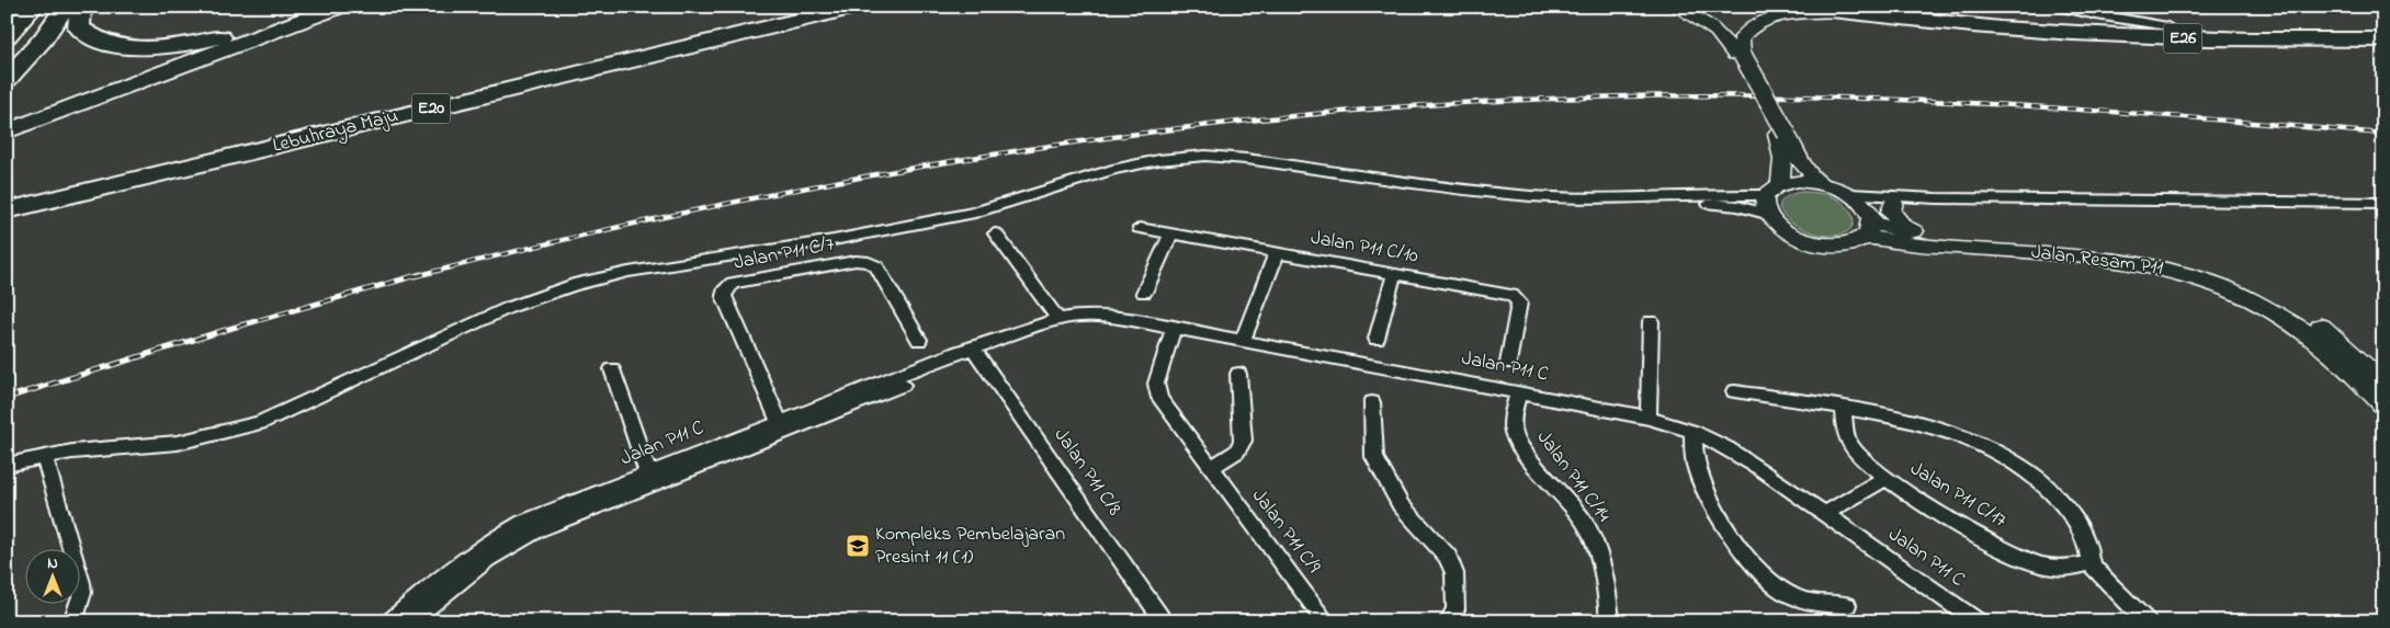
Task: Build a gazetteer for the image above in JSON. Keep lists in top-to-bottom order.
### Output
{
  "streets": {
    "highway": ["E26", "E20", "Lebuhraya Maju"],
    "main road": ["Jalan Resam P11"],
    "street": [
      "Jalan P11 C/10",
      "Jalan P11 C/7",
      "Jalan P11 C",
      "Jalan P11 C/8",
      "Jalan P11 C/14",
      "Jalan P11 C/17",
      "Jalan P11 C/9"
    ]
  },
  "crossings": [
    ["Jalan P11 C/7", "Jalan P11 C"],
    ["Jalan P11 C", "Jalan P11 C/8"],
    ["Jalan P11 C", "Jalan P11 C/14"],
    ["Jalan P11 C", "Jalan P11 C/9"]
  ],
  "places": {
    "school or university": ["Kompleks Pembelajaran Presint 11 (1)"]
  },
  "north": "top"
}
